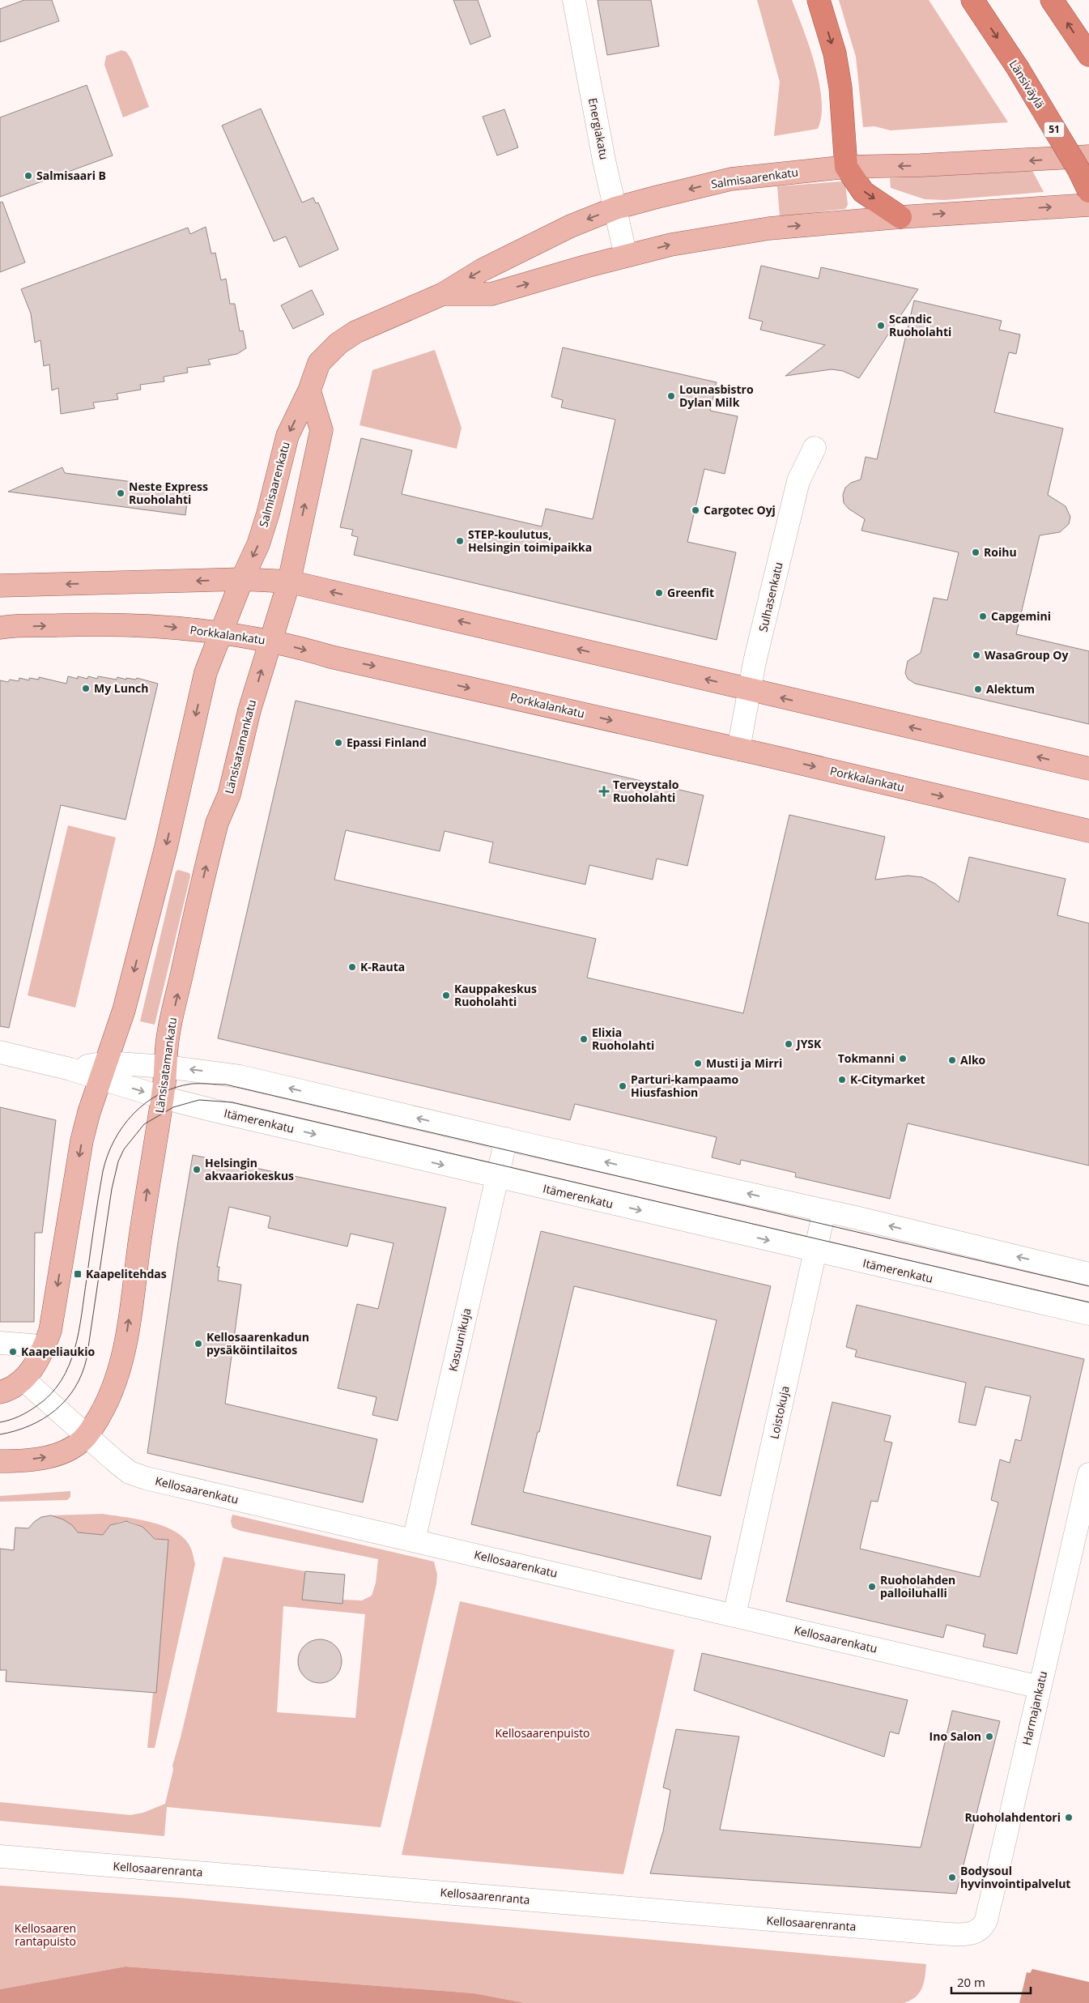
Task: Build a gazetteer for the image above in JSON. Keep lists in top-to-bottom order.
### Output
{
  "streets": {
    "highway": ["Länsiväylä", "51"],
    "main road": ["Salmisaarenkatu", "Porkkalankatu", "Länsisatamankatu"],
    "street": [
      "Energiakatu",
      "Sulhasenkatu",
      "Itämerenkatu",
      "Kasuunikuja",
      "Loistokuja",
      "Kellosaarenkatu",
      "Harmajankatu",
      "Kellosaarenranta"
    ]
  },
  "crossings": [
    ["Energiakatu", "Salmisaarenkatu"],
    ["Sulhasenkatu", "Porkkalankatu"],
    ["Porkkalankatu", "Länsisatamankatu"],
    ["Länsisatamankatu", "Itämerenkatu"],
    ["Länsisatamankatu", "Kellosaarenkatu"],
    ["Itämerenkatu", "Kasuunikuja"],
    ["Itämerenkatu", "Loistokuja"],
    ["Kasuunikuja", "Kellosaarenkatu"],
    ["Loistokuja", "Kellosaarenkatu"],
    ["Kellosaarenkatu", "Harmajankatu"],
    ["Harmajankatu", "Kellosaarenranta"]
  ],
  "parks": ["Kellosaarenpuisto", "Kellosaaren rantapuisto"],
  "places": {
    "other": [
      "Salmisaari B",
      "Scandic Ruoholahti",
      "Lounasbistro Dylan Milk",
      "Neste Express Ruoholahti",
      "Cargotec Oyj",
      "STEP-koulutus, Helsingin toimipaikka",
      "Roihu",
      "Greenfit",
      "Capgemini",
      "WasaGroup Oy",
      "My Lunch",
      "Alektum",
      "Epassi Finland",
      "K-Rauta",
      "Kauppakeskus Ruoholahti",
      "Elixia Ruoholahti",
      "JYSK",
      "Tokmanni",
      "Alko",
      "Musti ja Mirri",
      "K-Citymarket",
      "Parturi-kampaamo Hiusfashion",
      "Helsingin akvaariokeskus",
      "Kellosaarenkadun pysäköintilaitos",
      "Kaapeliaukio",
      "Ruoholahden palloiluhalli",
      "Ino Salon",
      "Ruoholahdentori",
      "Bodysoul hyvinvointipalvelut"
    ],
    "health": ["Terveystalo Ruoholahti"],
    "transit": ["Kaapelitehdas"]
  },
  "scale_bar": "20 m"
}
